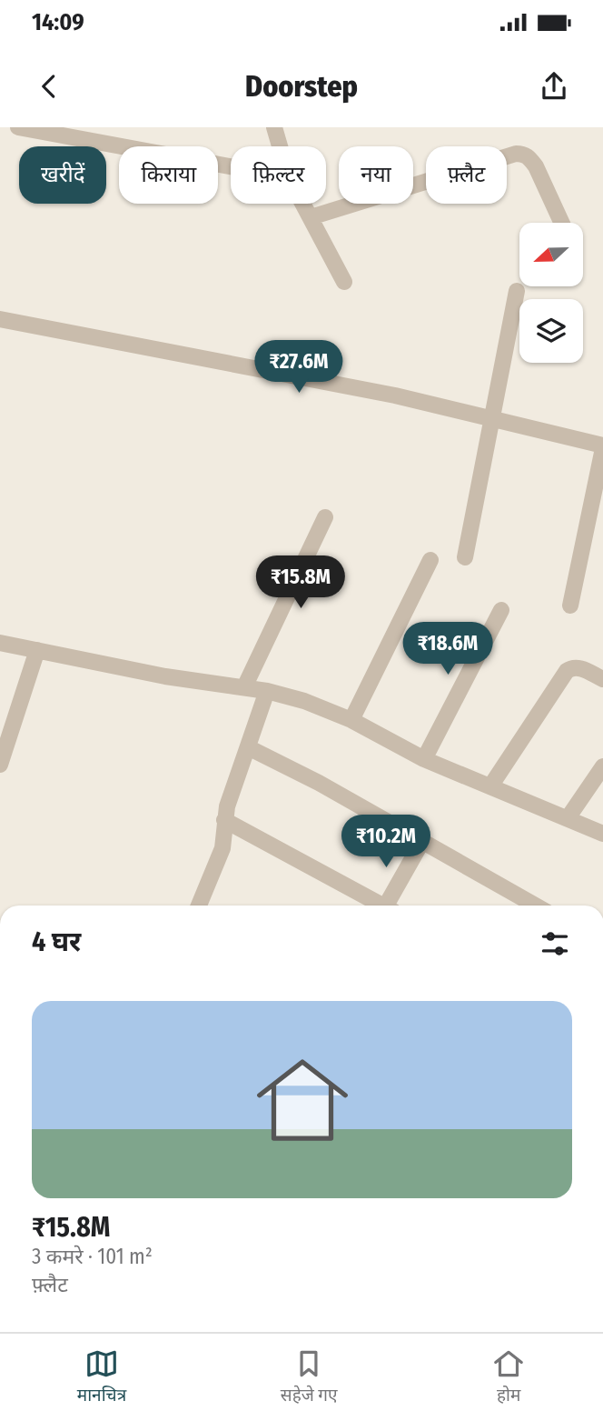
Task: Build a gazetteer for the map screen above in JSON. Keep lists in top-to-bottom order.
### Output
{
  "north": "left",
  "page": {
    "status": "14:09",
    "header": "Doorstep",
    "chip": [
      "खरीदें",
      "किराया",
      "फ़िल्टर",
      "नया",
      "फ़्लैट"
    ],
    "price": [
      "₹27.6M",
      "₹15.8M",
      "₹18.6M",
      "₹10.2M"
    ],
    "heading": "4 घर",
    "list": [
      {
        "name": "₹15.8M",
        "note": "3 कमरे · 101 m² · फ़्लैट"
      }
    ],
    "tabs": ["मानचित्र", "सहेजे गए", "होम"]
  }
}
